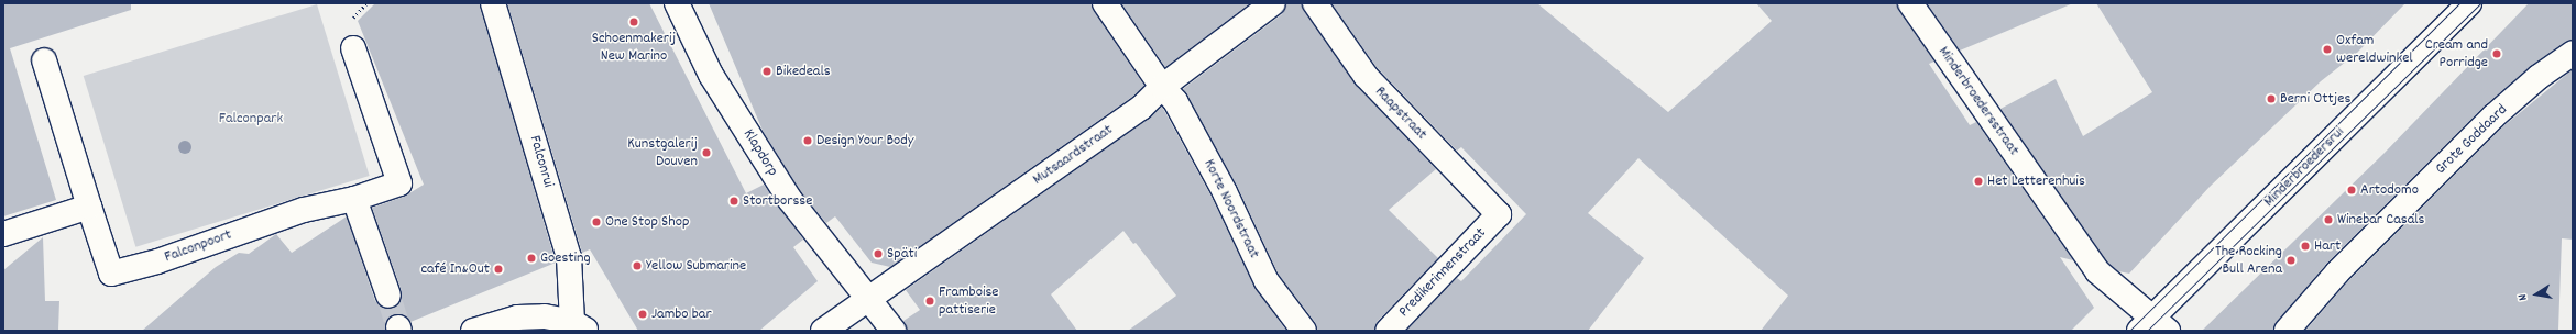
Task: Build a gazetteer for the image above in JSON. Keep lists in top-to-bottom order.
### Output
{
  "streets": {
    "street": [
      "Minderbroedersstraat",
      "Raapstraat",
      "Grote Goddaard",
      "Klapdorp",
      "Mutsaardstraat",
      "Falconrui",
      "Minderbroedersrui",
      "Korte Noordstraat",
      "Falconpoort",
      "Predikerinnenstraat"
    ]
  },
  "crossings": [
    ["Minderbroedersstraat", "Minderbroedersrui"],
    ["Raapstraat", "Predikerinnenstraat"],
    ["Klapdorp", "Mutsaardstraat"],
    ["Mutsaardstraat", "Korte Noordstraat"]
  ],
  "parks": ["Falconpark"],
  "places": [
    "Schoenmakerij New Marino",
    "Oxfam wereldwinkel",
    "Cream and Porridge",
    "Bikedeals",
    "Berni Ottjes",
    "Design Your Body",
    "Kunstgalerij Douven",
    "Het Letterenhuis",
    "Artodomo",
    "Stortborsse",
    "Winebar Casals",
    "One Stop Shop",
    "Hart",
    "Späti",
    "Goesting",
    "The Rocking Bull Arena",
    "Yellow Submarine",
    "café In&Out",
    "Framboise pattiserie",
    "Jambo bar"
  ],
  "north": "left"
}
